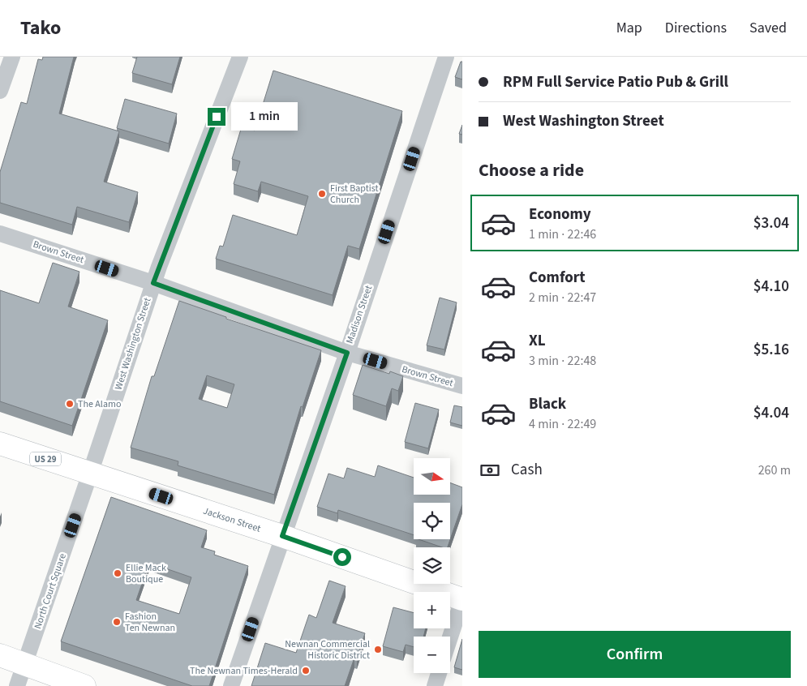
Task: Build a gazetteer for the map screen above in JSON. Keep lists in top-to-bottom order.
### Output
{
  "streets": {
    "main road": ["US 29", "Jackson Street"],
    "street": [
      "Brown Street",
      "Madison Street",
      "West Washington Street",
      "North Court Square"
    ]
  },
  "crossings": [
    ["Brown Street", "Madison Street"],
    ["Brown Street", "West Washington Street"],
    ["Madison Street", "Jackson Street"],
    ["West Washington Street", "Jackson Street"],
    ["West Washington Street", "North Court Square"],
    ["Jackson Street", "North Court Square"]
  ],
  "places": [
    "First Baptist Church",
    "The Alamo",
    "Ellie Mack Boutique",
    "Fashion Ten Newnan",
    "Newnan Commercial Historic District",
    "The Newnan Times-Herald"
  ],
  "north": "right",
  "page": {
    "header": "Tako",
    "nav": ["Map", "Directions", "Saved"],
    "banner": ["RPM Full Service Patio Pub & Grill", "West Washington Street"],
    "bubble": "1 min",
    "heading": "Choose a ride",
    "list": [
      {
        "name": "Economy",
        "note": "1 min · 22:46",
        "value": "$3.04"
      },
      {
        "name": "Comfort",
        "note": "2 min · 22:47",
        "value": "$4.10"
      },
      {
        "name": "XL",
        "note": "3 min · 22:48",
        "value": "$5.16"
      },
      {
        "name": "Black",
        "note": "4 min · 22:49",
        "value": "$4.04"
      }
    ],
    "pay": ["Cash", "260 m"],
    "map_buttons": ["+", "−"],
    "buttons": "Confirm"
  }
}
